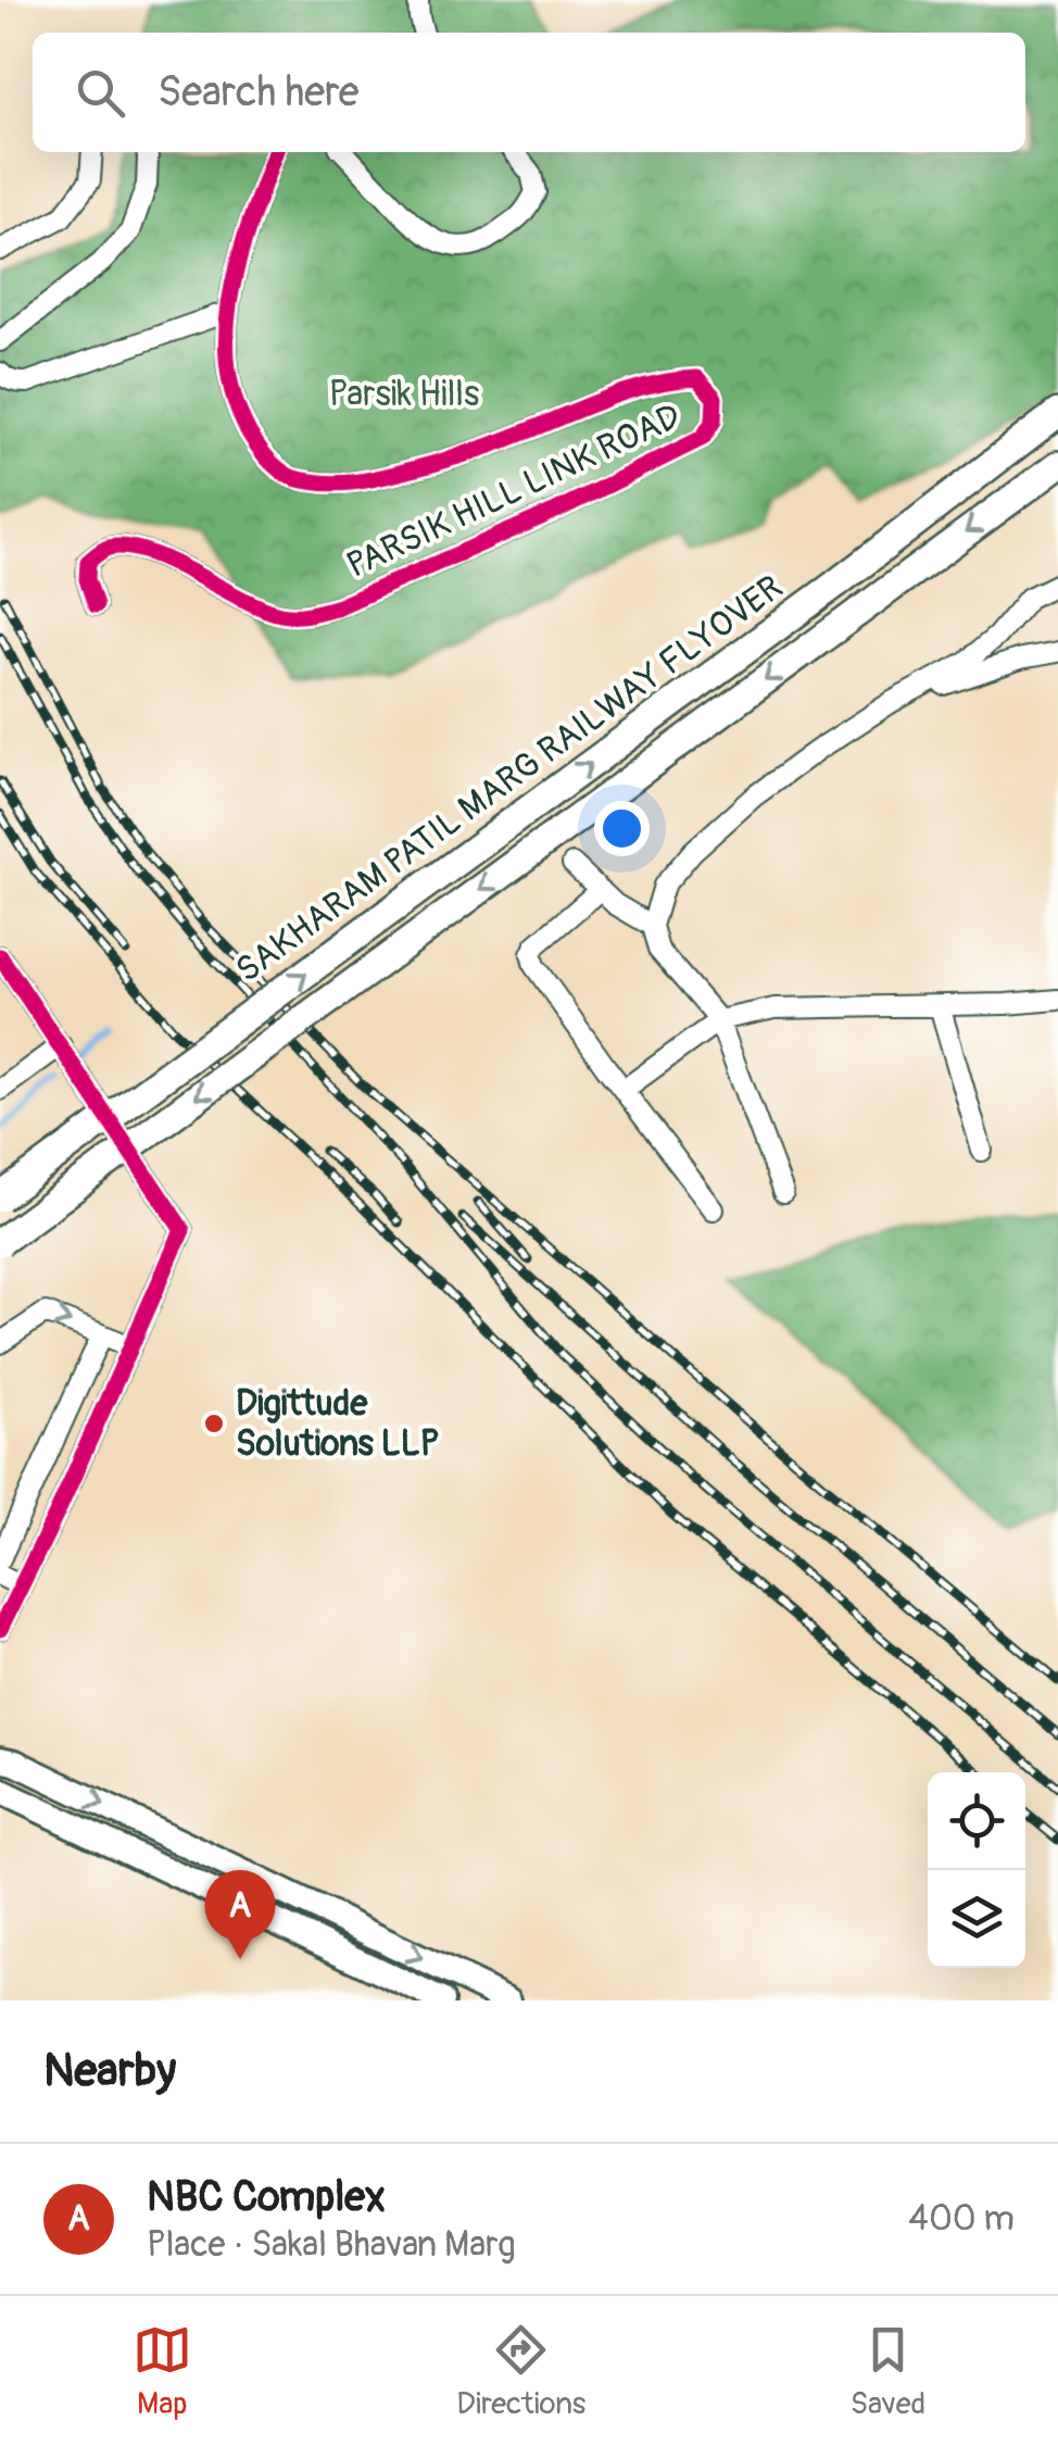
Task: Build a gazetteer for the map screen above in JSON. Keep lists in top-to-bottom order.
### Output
{
  "streets": {
    "main road": ["SAKHARAM PATIL MARG RAILWAY FLYOVER"],
    "street": ["PARSIK HILL LINK ROAD"]
  },
  "parks": ["Parsik Hills"],
  "places": ["Digittude Solutions LLP"],
  "page": {
    "search": "Search here",
    "pins": "A",
    "heading": "Nearby",
    "list": [
      {
        "mark": "A",
        "name": "NBC Complex",
        "note": "Place · Sakal Bhavan Marg",
        "value": "400 m"
      }
    ],
    "nav": ["Map", "Directions", "Saved"]
  }
}
